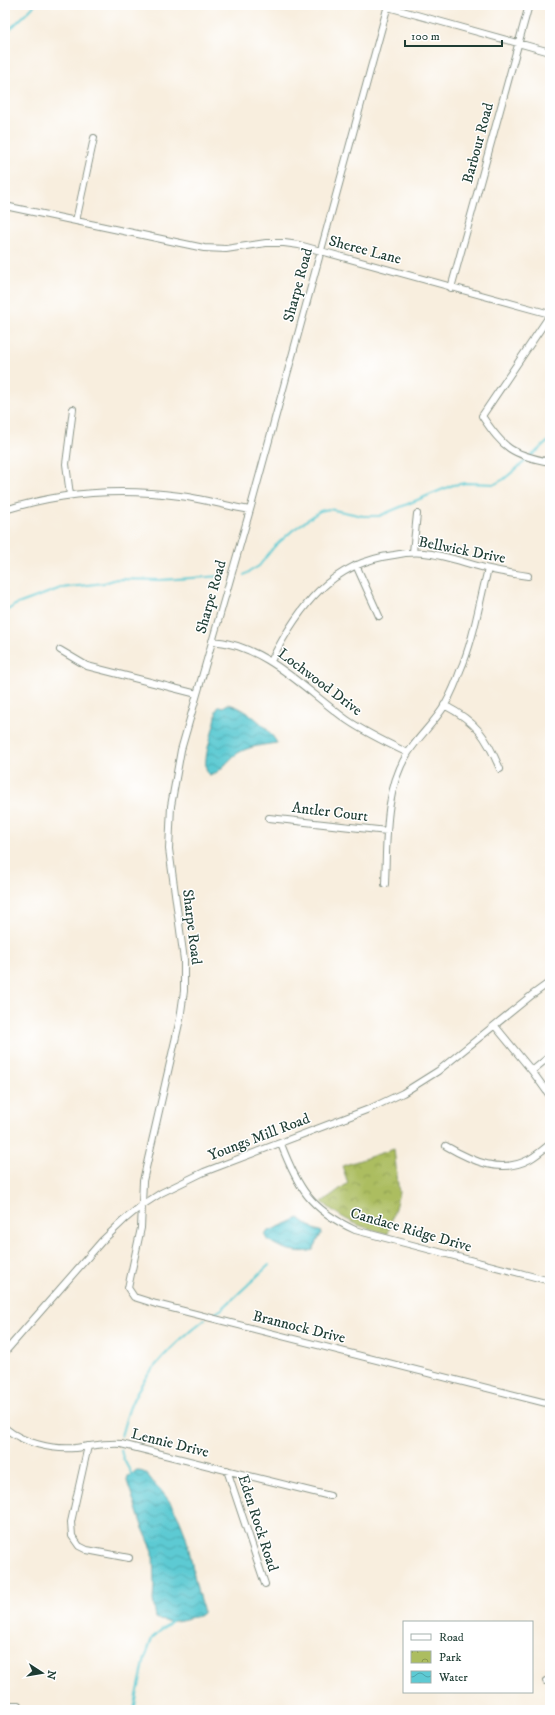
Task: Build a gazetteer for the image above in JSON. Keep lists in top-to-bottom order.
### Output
{
  "streets": {
    "street": [
      "Barbour Road",
      "Sheree Lane",
      "Sharpe Road",
      "Bellwick Drive",
      "Lochwood Drive",
      "Antler Court",
      "Youngs Mill Road",
      "Candace Ridge Drive",
      "Brannock Drive",
      "Lennie Drive",
      "Eden Rock Road"
    ]
  },
  "crossings": [
    ["Barbour Road", "Sheree Lane"],
    ["Sheree Lane", "Sharpe Road"],
    ["Sharpe Road", "Lochwood Drive"],
    ["Sharpe Road", "Youngs Mill Road"],
    ["Sharpe Road", "Brannock Drive"],
    ["Bellwick Drive", "Lochwood Drive"],
    ["Youngs Mill Road", "Candace Ridge Drive"],
    ["Youngs Mill Road", "Brannock Drive"],
    ["Lennie Drive", "Eden Rock Road"]
  ],
  "legend": ["Road", "Park", "Water"],
  "scale_bar": "100 m",
  "north": "right"
}
